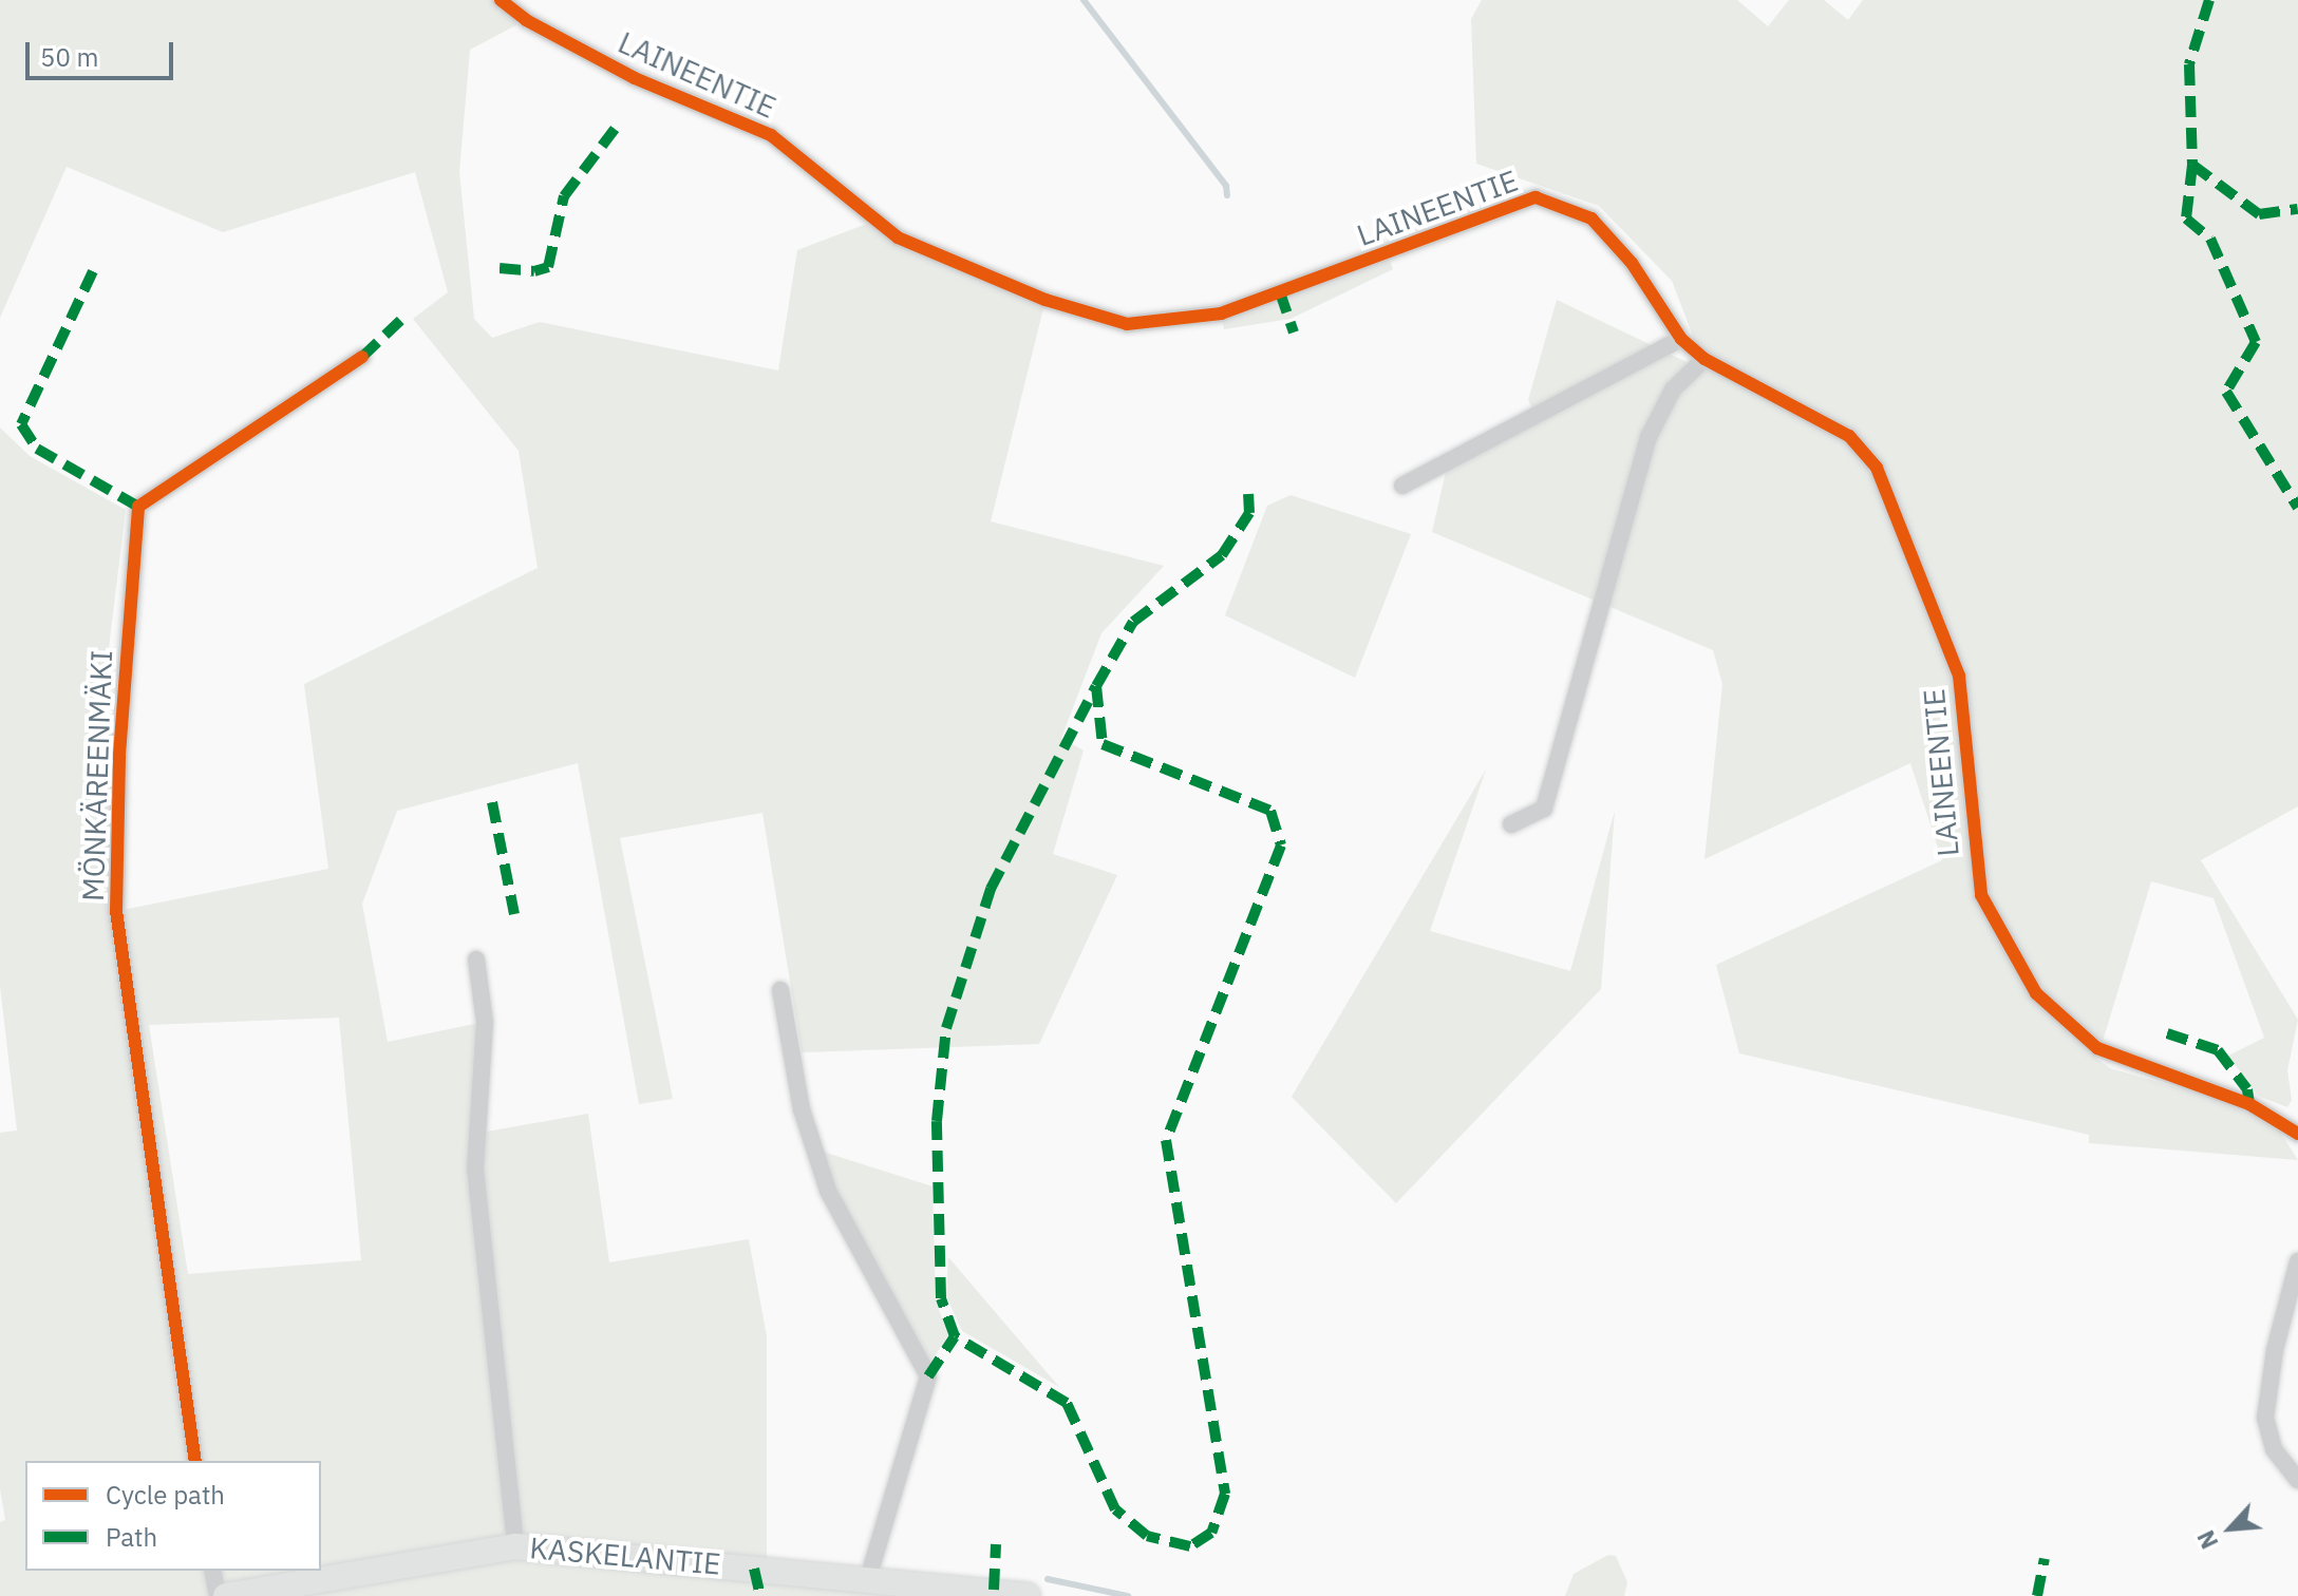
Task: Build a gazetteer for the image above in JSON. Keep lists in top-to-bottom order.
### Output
{
  "streets": {
    "street": ["LAINEENTIE", "MÖNKÄREENMÄKI", "KASKELANTIE"]
  },
  "legend": ["Cycle path", "Path"],
  "scale_bar": "50 m",
  "north": "bottom left"
}
